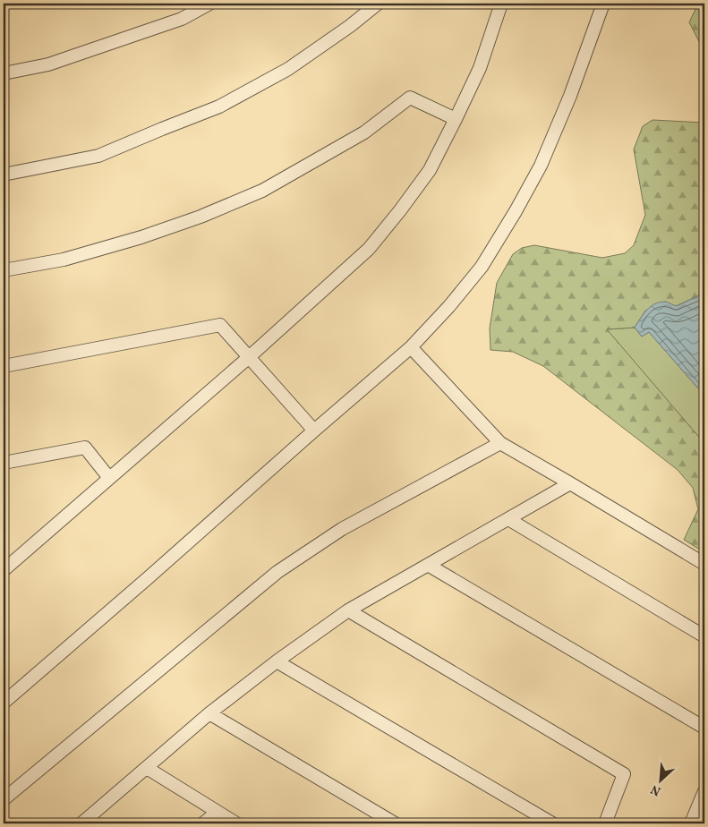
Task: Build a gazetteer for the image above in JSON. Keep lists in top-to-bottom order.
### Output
{
  "north": "bottom left"
}
